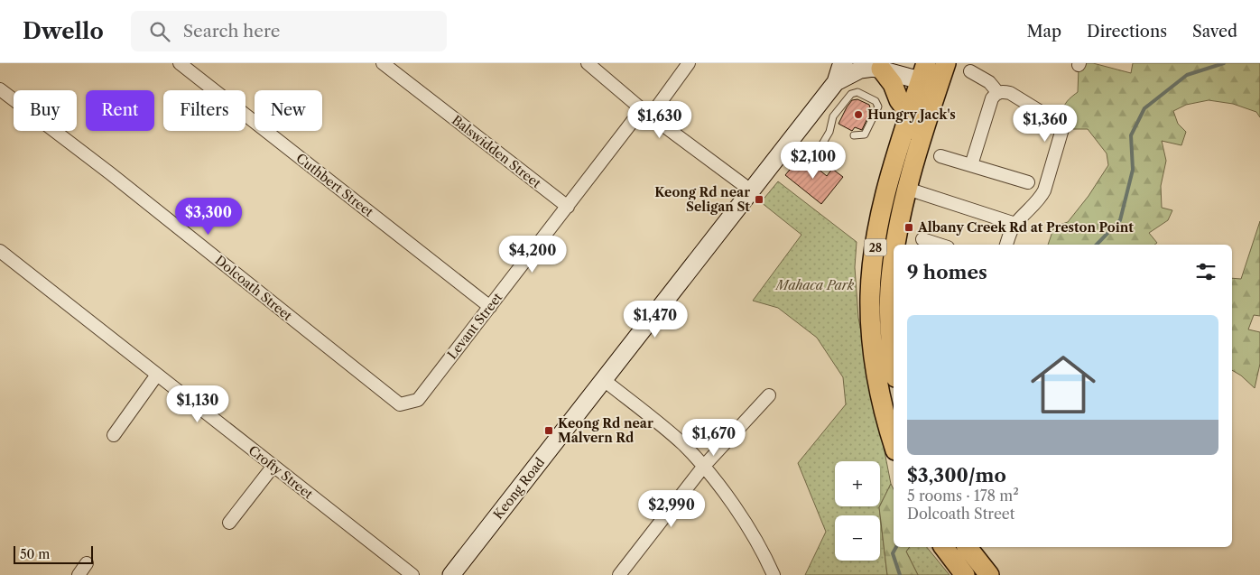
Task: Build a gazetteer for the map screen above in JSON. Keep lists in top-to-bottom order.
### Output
{
  "streets": {
    "main road": ["28"],
    "street": [
      "Balswidden Street",
      "Cuthbert Street",
      "Dolcoath Street",
      "Levant Street",
      "Crofty Street",
      "Keong Road"
    ]
  },
  "crossings": [
    ["Balswidden Street", "Levant Street"],
    ["Cuthbert Street", "Levant Street"],
    ["Dolcoath Street", "Levant Street"]
  ],
  "parks": ["Mahaca Park"],
  "places": {
    "other": ["Hungry Jack's"],
    "transit": ["Keong Rd near Seligan St", "Albany Creek Rd at Preston Point", "Keong Rd near Malvern Rd"]
  },
  "scale_bar": "50 m",
  "page": {
    "header": "Dwello",
    "search": "Search here",
    "nav": ["Map", "Directions", "Saved"],
    "chip": [
      "Buy",
      "Rent",
      "Filters",
      "New"
    ],
    "price": [
      "$1,630",
      "$1,360",
      "$2,100",
      "$3,300",
      "$4,200",
      "$1,470",
      "$1,130",
      "$1,670",
      "$2,990"
    ],
    "heading": "9 homes",
    "list": [
      {
        "name": "$3,300/mo",
        "note": "5 rooms · 178 m² · Dolcoath Street"
      }
    ],
    "map_buttons": ["+", "−"],
    "scale": "50 m"
  }
}
